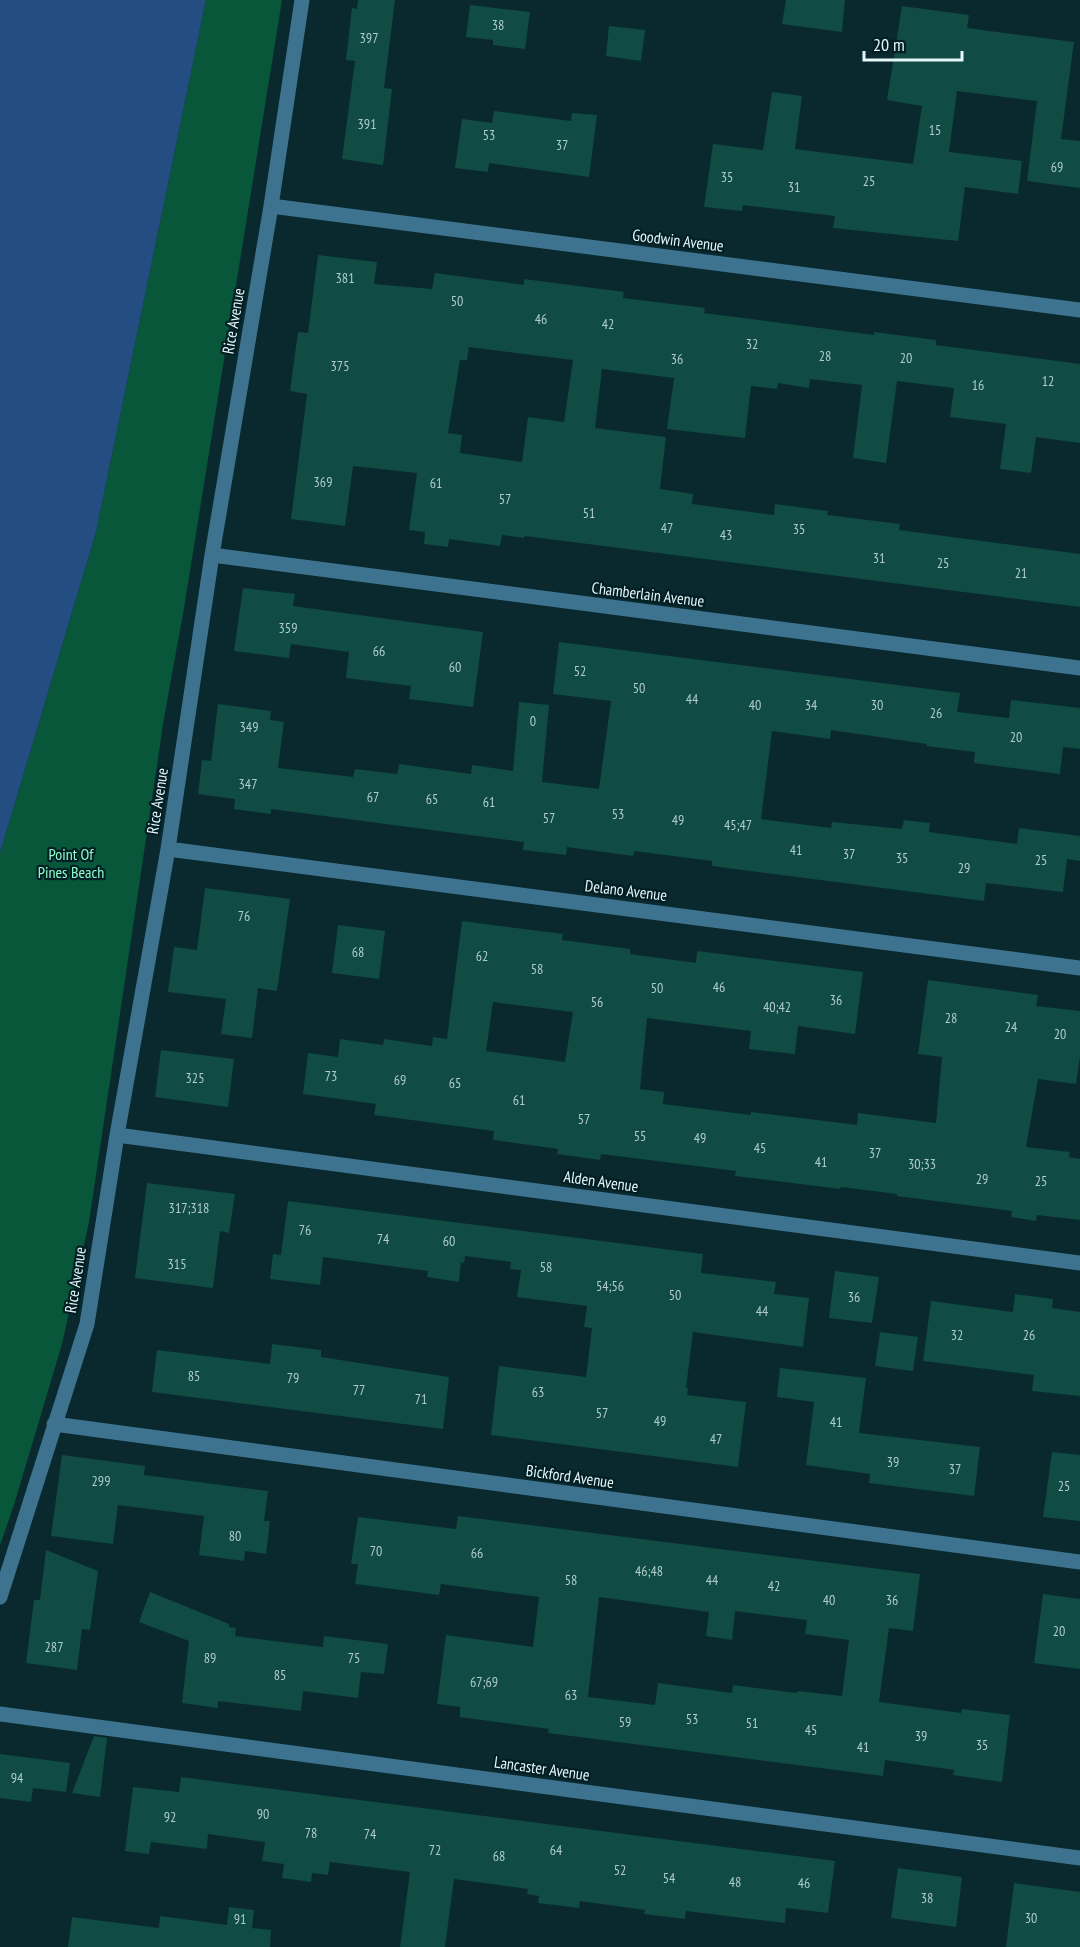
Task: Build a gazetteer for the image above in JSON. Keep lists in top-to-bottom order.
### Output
{
  "streets": {
    "street": [
      "Goodwin Avenue",
      "Rice Avenue",
      "Chamberlain Avenue",
      "Delano Avenue",
      "Alden Avenue",
      "Bickford Avenue",
      "Lancaster Avenue"
    ]
  },
  "crossings": [
    ["Goodwin Avenue", "Rice Avenue"],
    ["Rice Avenue", "Chamberlain Avenue"],
    ["Rice Avenue", "Delano Avenue"],
    ["Rice Avenue", "Alden Avenue"],
    ["Rice Avenue", "Bickford Avenue"]
  ],
  "parks": ["Point Of Pines Beach"],
  "house_numbers": [
    "38",
    "397",
    "391",
    "15",
    "53",
    "37",
    "69",
    "35",
    "25",
    "31",
    "381",
    "50",
    "46",
    "42",
    "32",
    "28",
    "20",
    "36",
    "375",
    "12",
    "16",
    "369",
    "61",
    "57",
    "51",
    "47",
    "35",
    "43",
    "31",
    "25",
    "21",
    "359",
    "66",
    "60",
    "52",
    "50",
    "44",
    "40",
    "34",
    "30",
    "26",
    "0",
    "349",
    "20",
    "347",
    "67",
    "65",
    "61",
    "53",
    "57",
    "49",
    "45;47",
    "41",
    "37",
    "35",
    "25",
    "29",
    "76",
    "68",
    "62",
    "58",
    "46",
    "50",
    "36",
    "56",
    "40;42",
    "28",
    "24",
    "20",
    "73",
    "325",
    "69",
    "65",
    "61",
    "57",
    "55",
    "49",
    "45",
    "37",
    "41",
    "30;33",
    "29",
    "25",
    "317;318",
    "76",
    "74",
    "60",
    "315",
    "58",
    "54;56",
    "50",
    "36",
    "44",
    "32",
    "26",
    "85",
    "79",
    "77",
    "63",
    "71",
    "57",
    "49",
    "41",
    "47",
    "39",
    "37",
    "299",
    "25",
    "80",
    "70",
    "66",
    "46;48",
    "58",
    "44",
    "42",
    "40",
    "36",
    "20",
    "287",
    "89",
    "75",
    "85",
    "67;69",
    "63",
    "53",
    "59",
    "51",
    "45",
    "39",
    "35",
    "41",
    "94",
    "90",
    "92",
    "78",
    "74",
    "72",
    "64",
    "68",
    "52",
    "54",
    "48",
    "46",
    "38",
    "30",
    "91"
  ],
  "scale_bar": "20 m"
}
